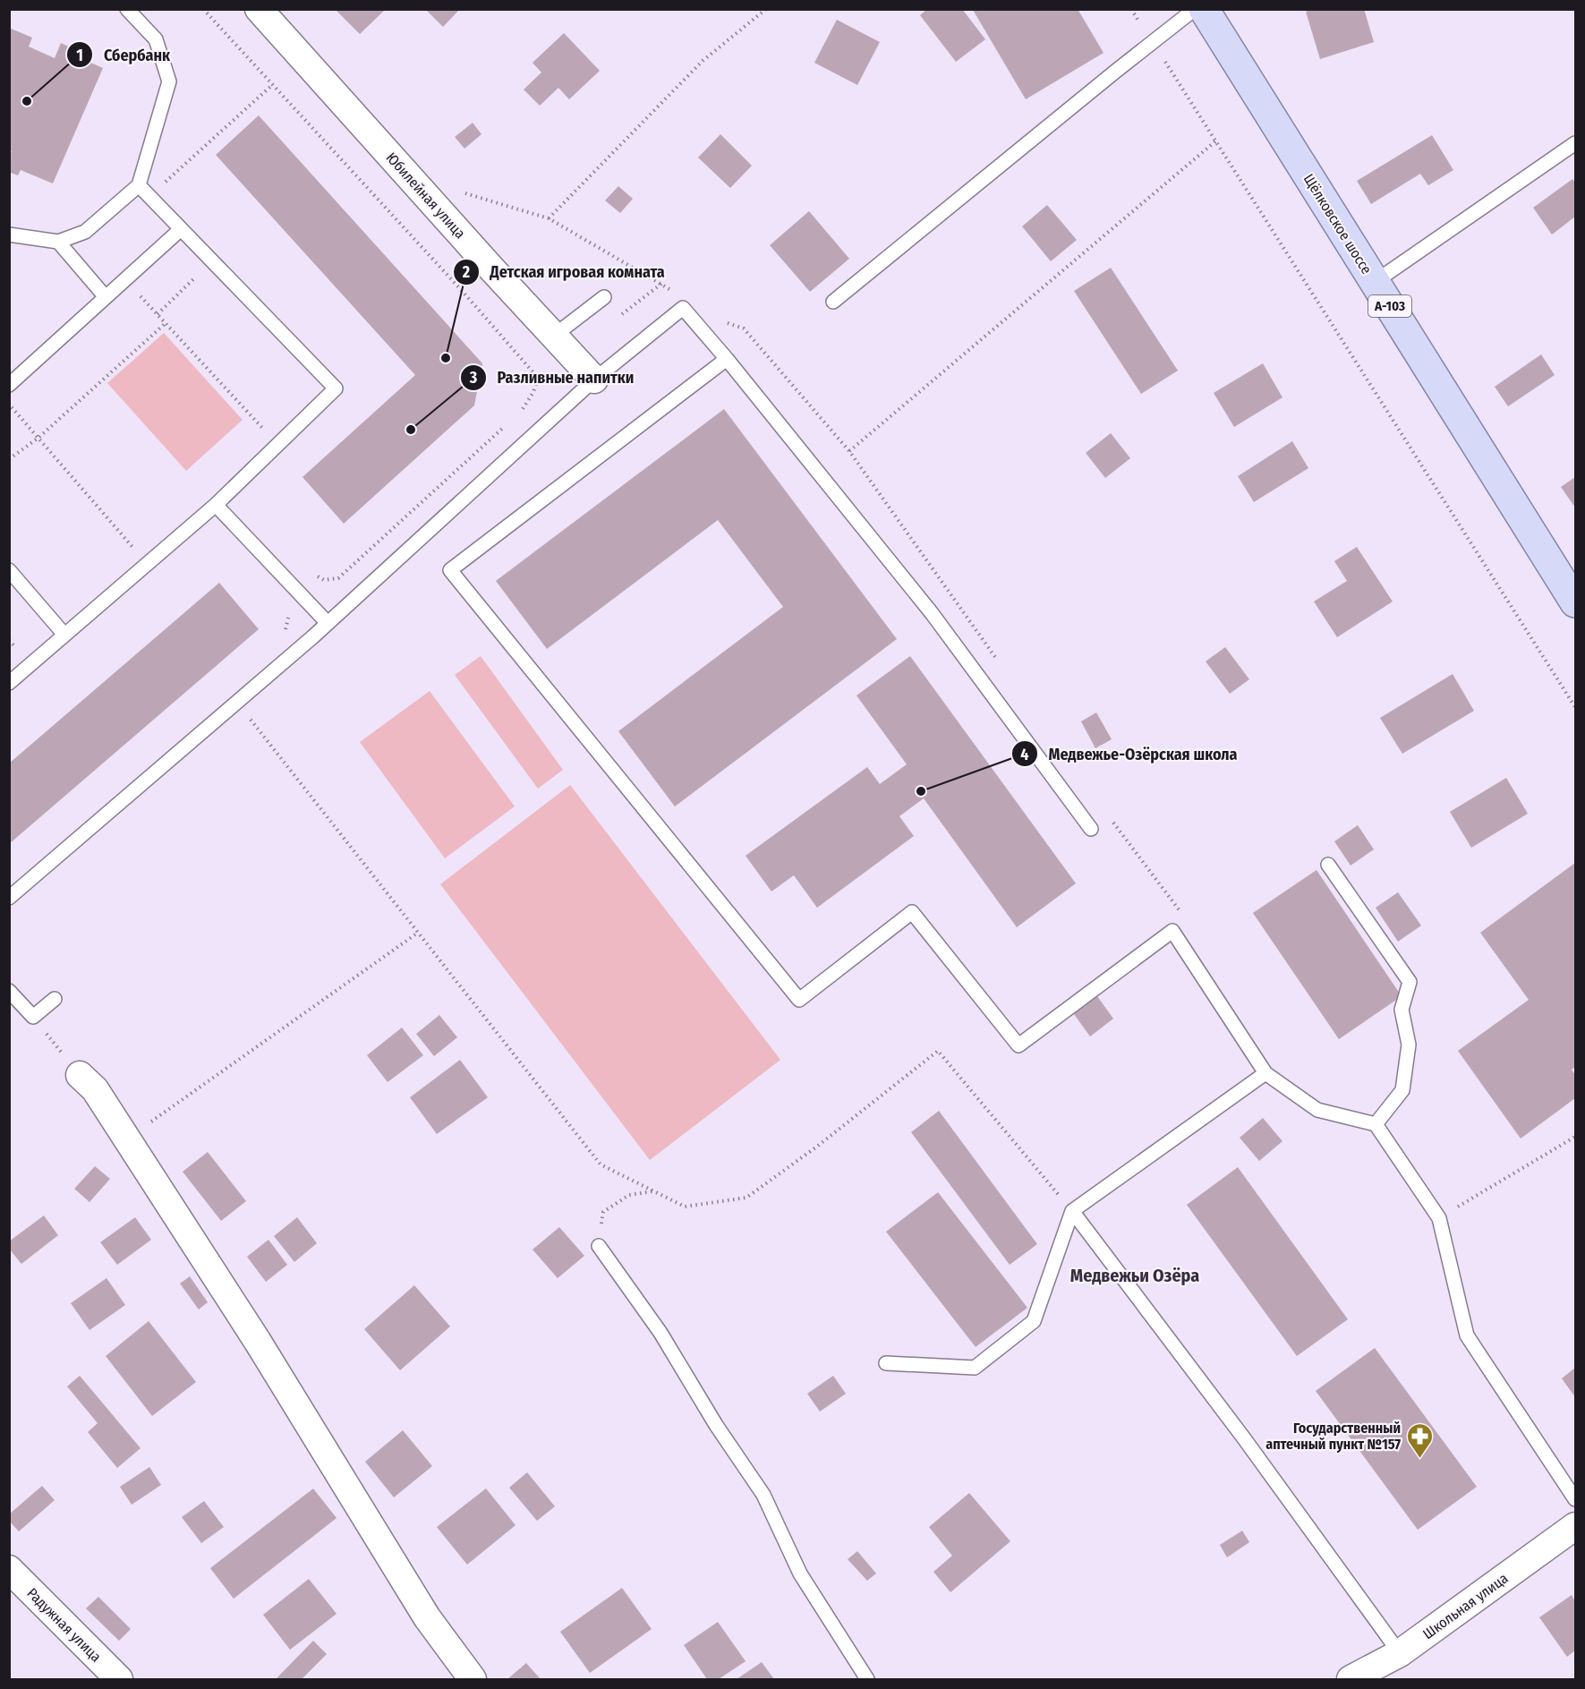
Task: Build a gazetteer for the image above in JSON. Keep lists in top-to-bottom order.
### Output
{
  "streets": {
    "main road": ["Щёлковское шоссе", "А-103"],
    "street": ["Юбилейная улица", "Школьная улица", "Радужная улица"]
  },
  "districts": ["Медвежьи Озёра"],
  "places": {
    "other": [
      "Сбербанк",
      "Детская игровая комната",
      "Разливные напитки",
      "Медвежье-Озёрская школа"
    ],
    "pharmacy": ["Государственный аптечный пункт №157"]
  }
}
